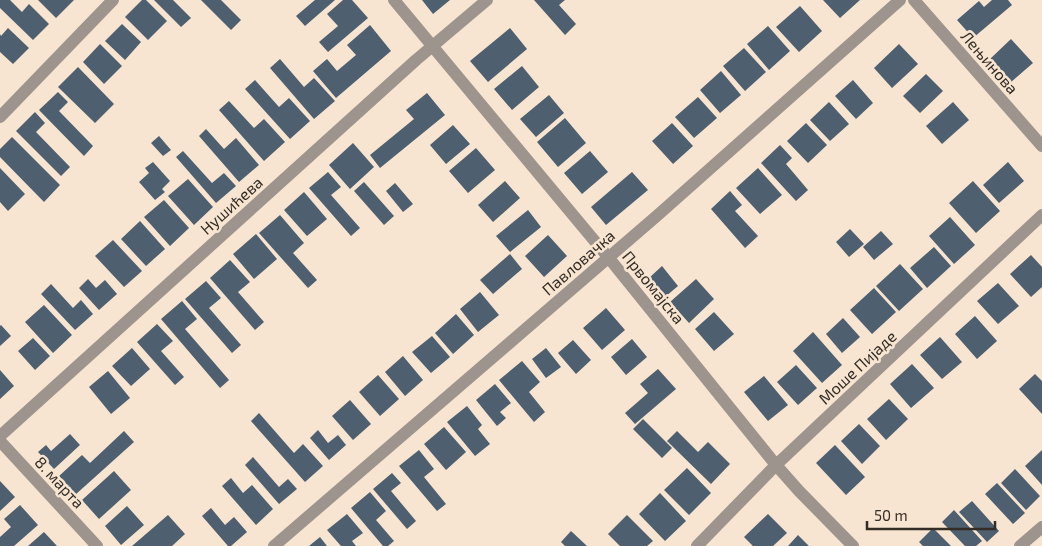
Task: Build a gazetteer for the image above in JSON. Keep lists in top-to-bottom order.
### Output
{
  "streets": {
    "street": [
      "Лењинова",
      "Нушићева",
      "Павловачка",
      "Првомајска",
      "Моше Пијаде",
      "8. марта"
    ]
  },
  "crossings": [
    ["Нушићева", "Првомајска"],
    ["Павловачка", "Првомајска"],
    ["Првомајска", "Моше Пијаде"]
  ],
  "scale_bar": "50 m"
}
